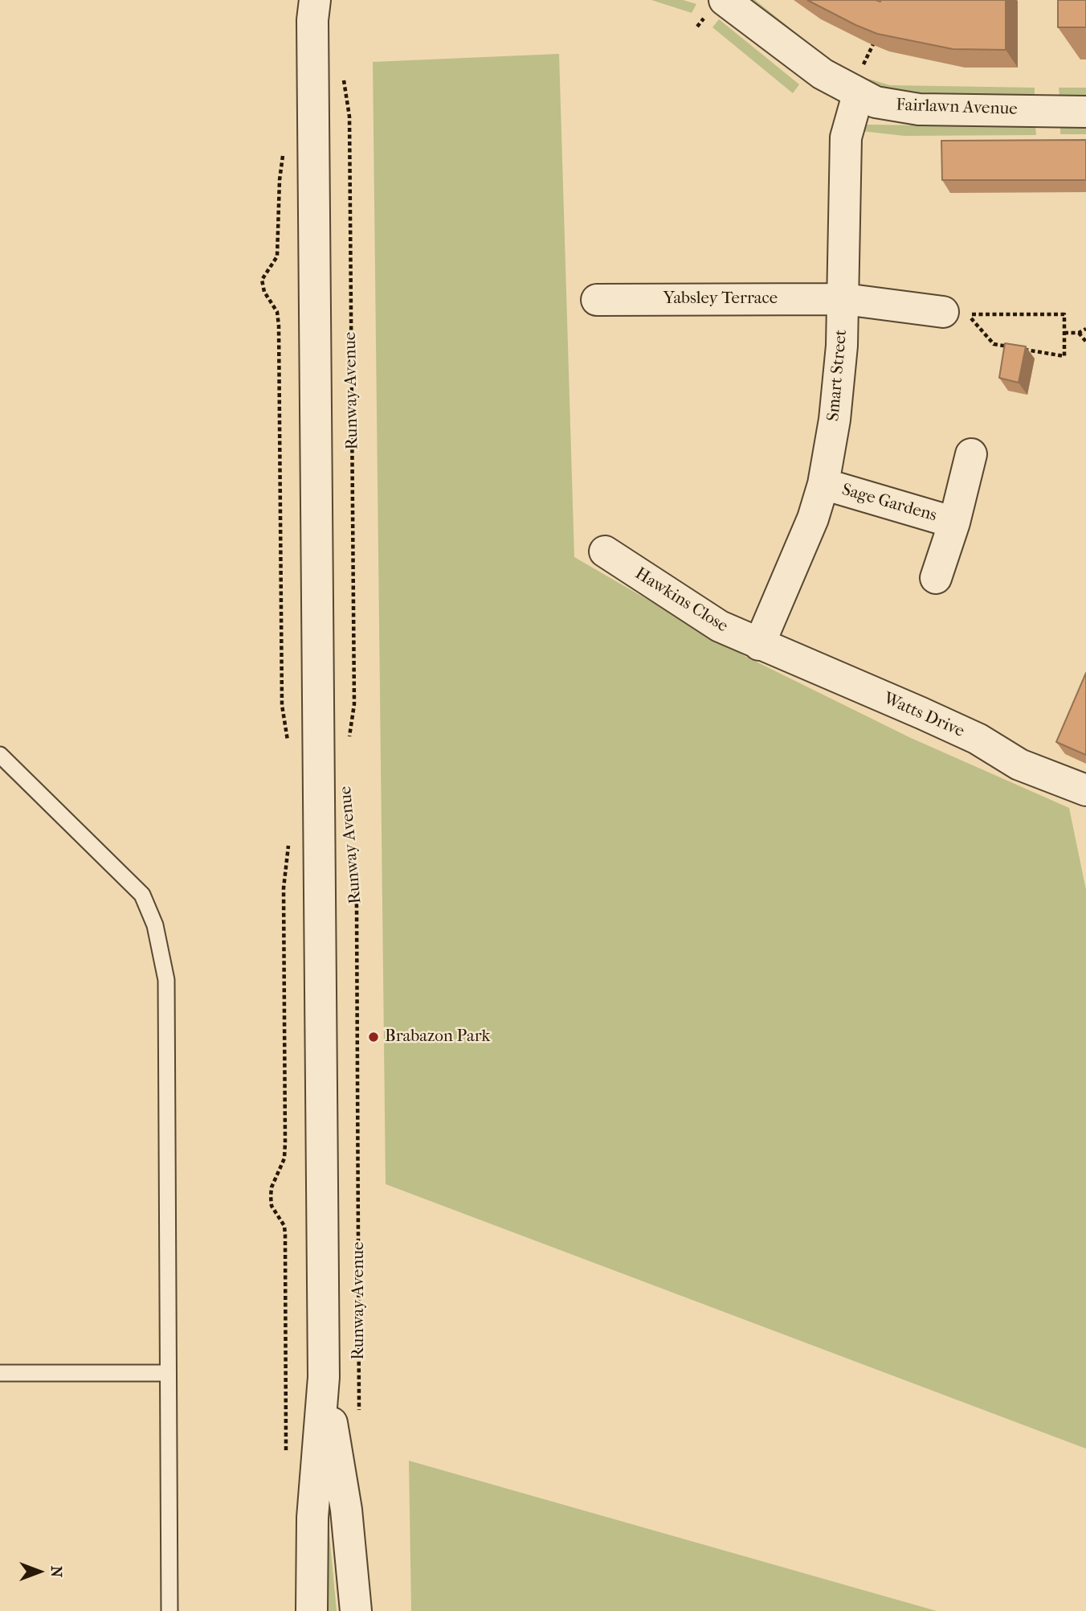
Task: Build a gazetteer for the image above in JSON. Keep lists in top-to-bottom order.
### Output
{
  "streets": {
    "street": [
      "Fairlawn Avenue",
      "Yabsley Terrace",
      "Smart Street",
      "Runway Avenue",
      "Sage Gardens",
      "Hawkins Close",
      "Watts Drive"
    ]
  },
  "crossings": [
    ["Fairlawn Avenue", "Smart Street"],
    ["Yabsley Terrace", "Smart Street"],
    ["Smart Street", "Sage Gardens"],
    ["Smart Street", "Hawkins Close"],
    ["Smart Street", "Watts Drive"],
    ["Hawkins Close", "Watts Drive"]
  ],
  "places": ["Brabazon Park"],
  "north": "right"
}
